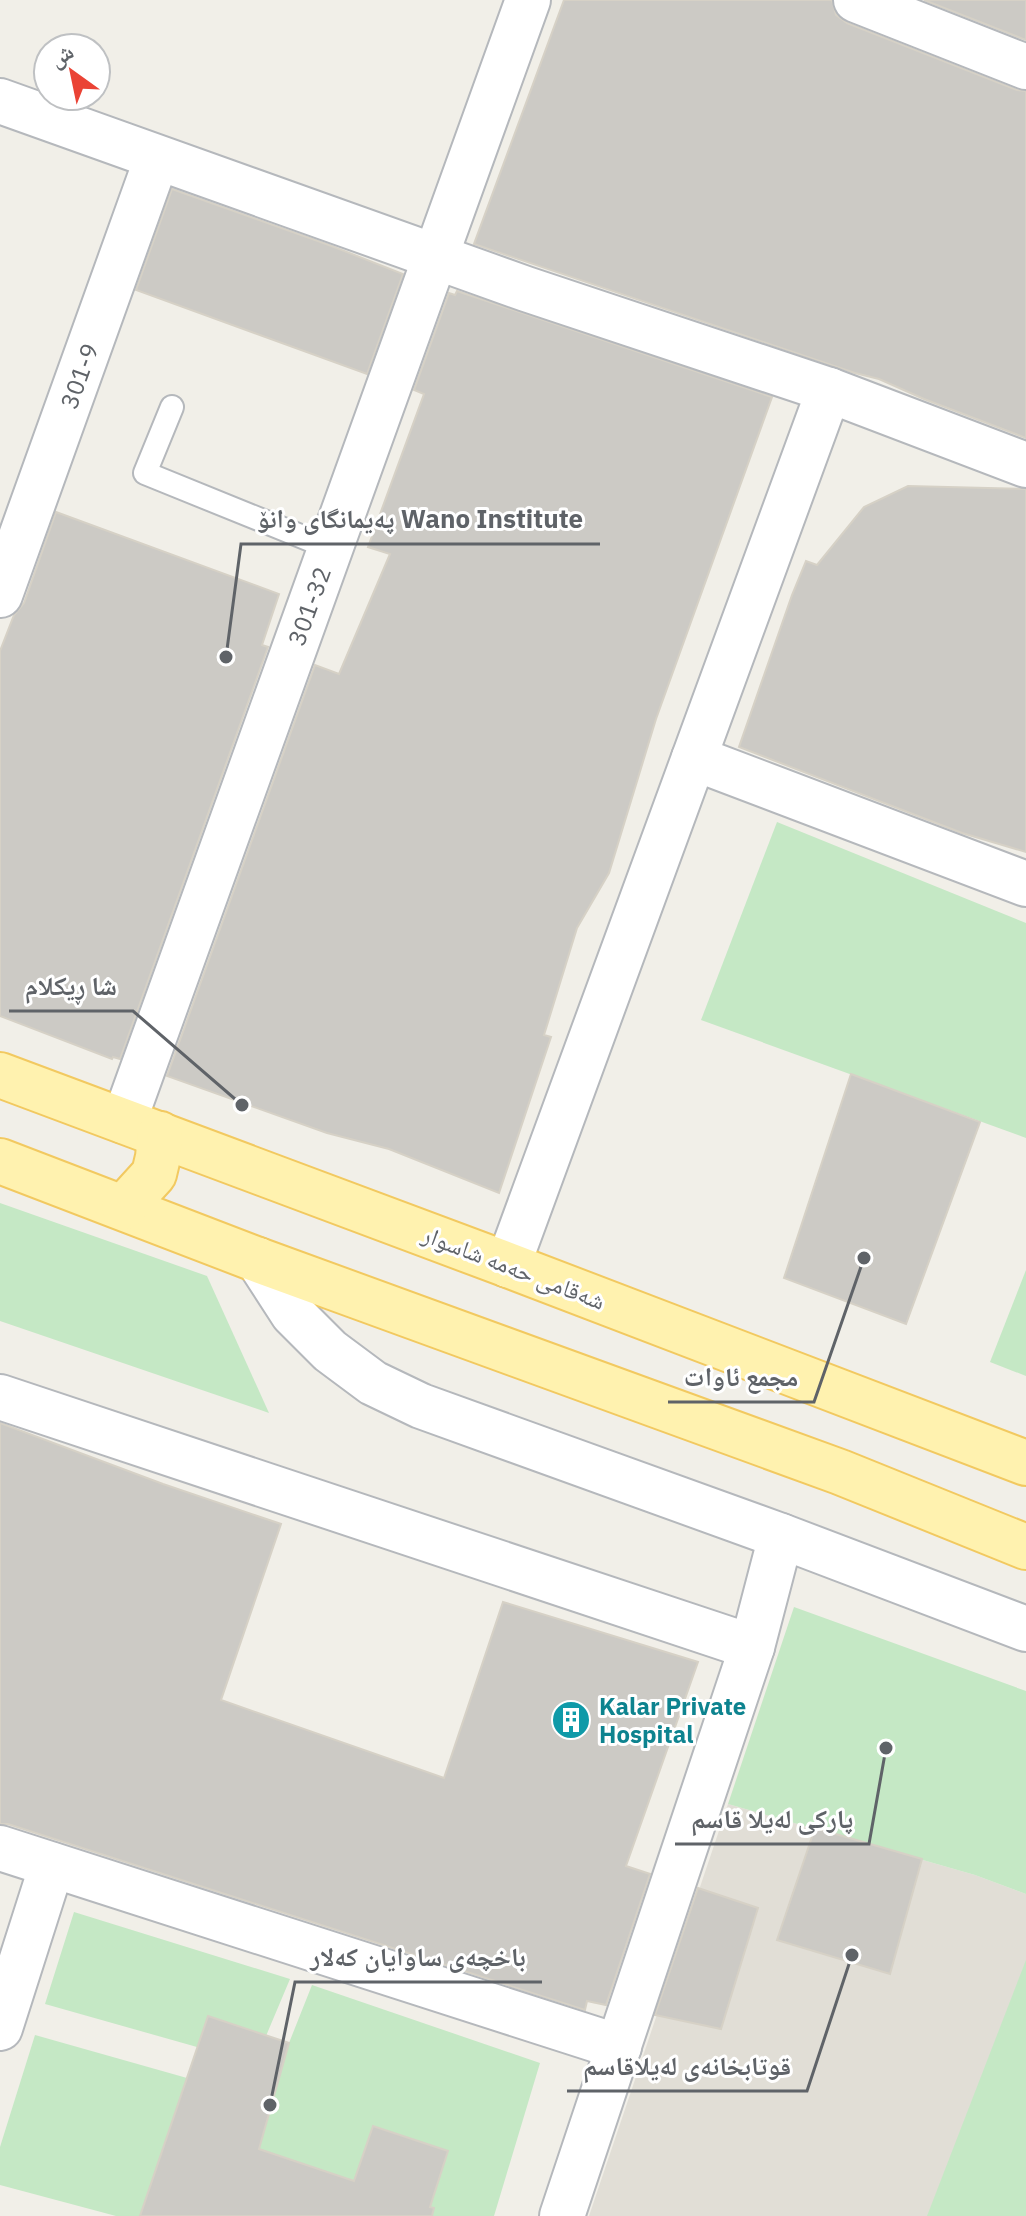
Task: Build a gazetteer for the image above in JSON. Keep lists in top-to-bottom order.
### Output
{
  "streets": {
    "main road": ["شەقامی حەمە شاسوار"],
    "street": ["301-9", "301-32"]
  },
  "crossings": [
    ["301-32", "شەقامی حەمە شاسوار"]
  ],
  "places": {
    "other": [
      "پەیمانگای وانۆ Wano Institute",
      "شا ڕیکلام",
      "مجمع ئاوات",
      "پارکی لەیلا قاسم",
      "قوتابخانەی لەیلاقاسم",
      "باخچەی ساوایان کەلار"
    ],
    "building": ["Kalar Private Hospital"]
  },
  "north": "top left"
}
